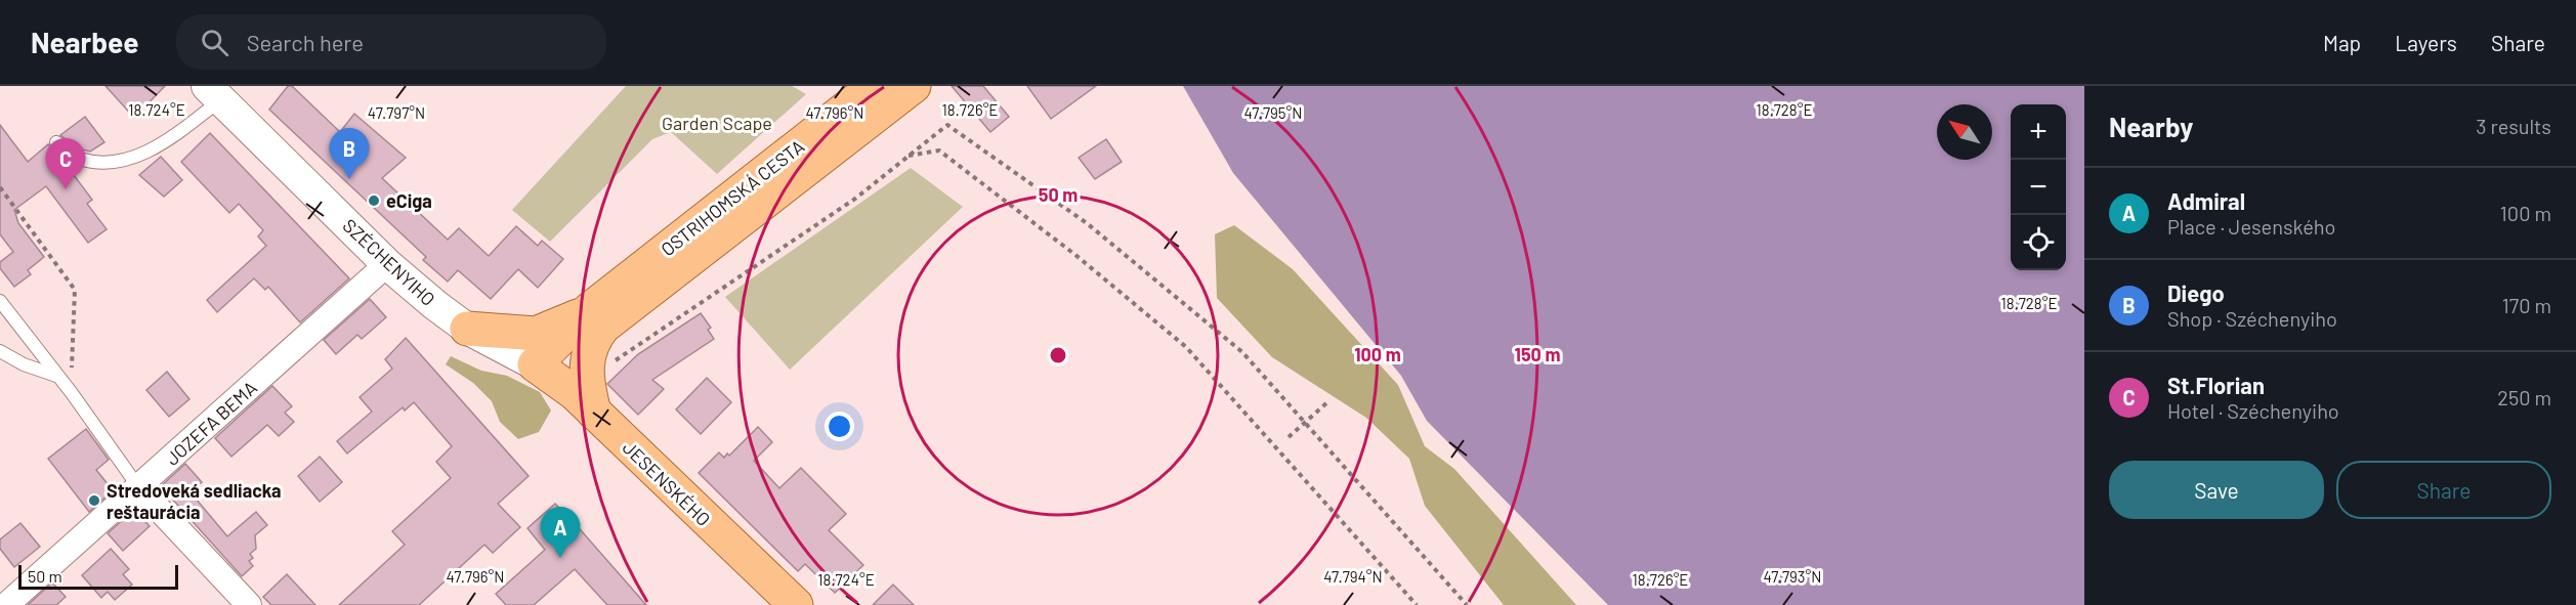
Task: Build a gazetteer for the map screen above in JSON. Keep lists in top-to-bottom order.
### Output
{
  "streets": {
    "main road": ["OSTRIHOMSKÁ CESTA", "JESENSKÉHO"],
    "street": ["SZÉCHENYIHO", "JOZEFA BEMA"]
  },
  "crossings": [
    ["SZÉCHENYIHO", "JOZEFA BEMA"],
    ["SZÉCHENYIHO", "JESENSKÉHO"]
  ],
  "parks": ["Garden Scape"],
  "places": ["eCiga", "Stredoveká sedliacka reštaurácia"],
  "scale_bar": "50 m",
  "north": "top left",
  "page": {
    "header": "Nearbee",
    "search": "Search here",
    "nav": ["Map", "Layers", "Share"],
    "heading": ["Nearby", "3 results"],
    "map_buttons": ["+", "−"],
    "pins": ["B", "C", "A"],
    "list": [
      {
        "mark": "A",
        "name": "Admiral",
        "note": "Place · Jesenského",
        "value": "100 m"
      },
      {
        "mark": "B",
        "name": "Diego",
        "note": "Shop · Széchenyiho",
        "value": "170 m"
      },
      {
        "mark": "C",
        "name": "St.Florian",
        "note": "Hotel · Széchenyiho",
        "value": "250 m"
      }
    ],
    "buttons": ["Save", "Share"],
    "scale": "50 m"
  },
  "coordinates": [
    "18.728°E",
    "18.726°E",
    "18.724°E",
    "47.797°N",
    "47.796°N",
    "47.795°N",
    "47.794°N",
    "47.793°N"
  ],
  "rings": ["50 m", "100 m", "150 m"]
}
